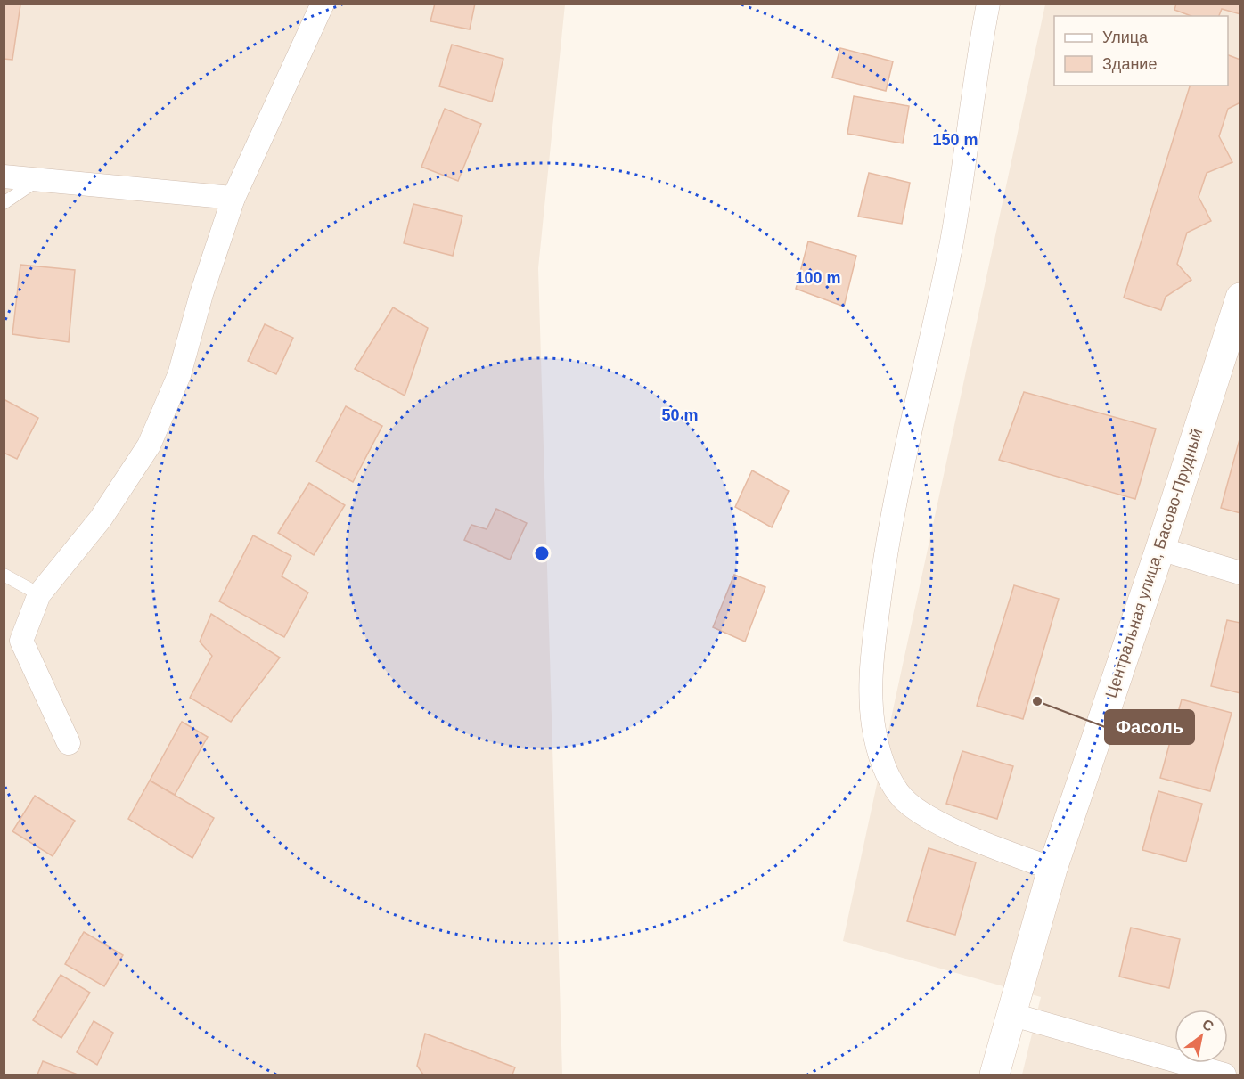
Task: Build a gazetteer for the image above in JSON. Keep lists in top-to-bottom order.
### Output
{
  "streets": {
    "street": ["Центральная улица, Басово-Прудный"]
  },
  "places": ["Фасоль"],
  "legend": ["Улица", "Здание"],
  "north": "top right",
  "rings": ["150 m", "100 m", "50 m"]
}
